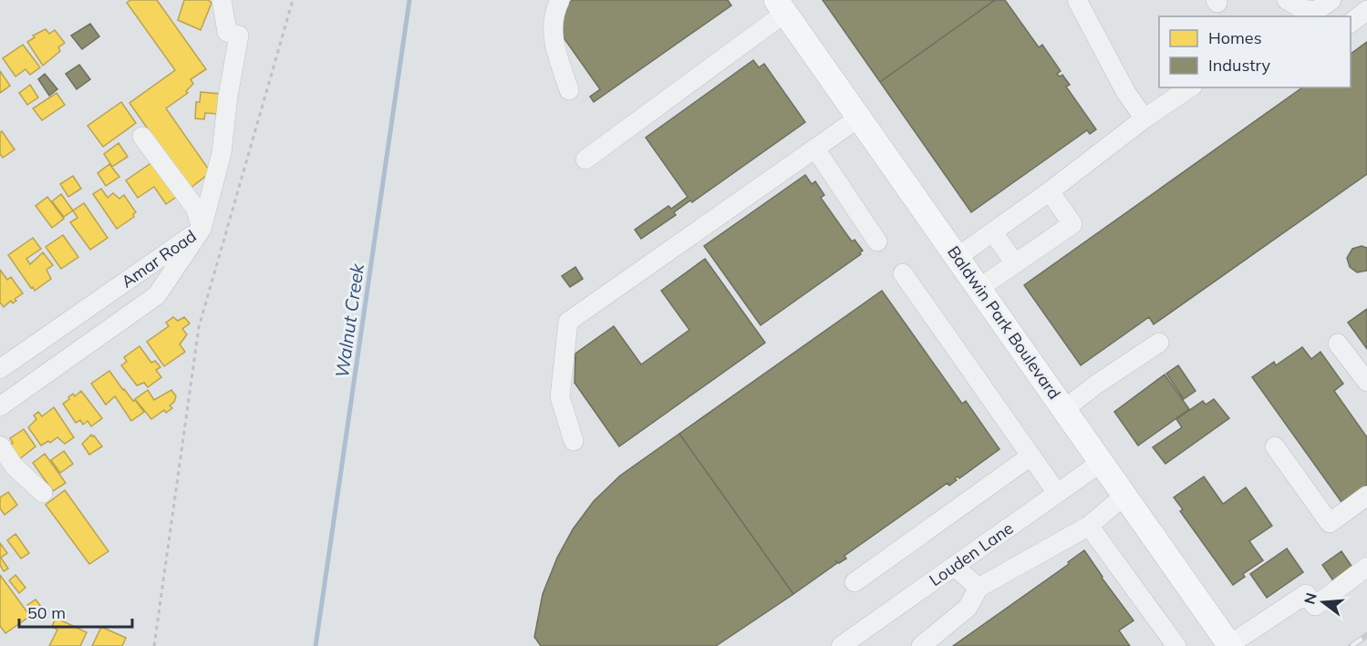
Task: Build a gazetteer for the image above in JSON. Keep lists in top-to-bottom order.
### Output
{
  "streets": {
    "main road": ["Baldwin Park Boulevard"],
    "street": ["Amar Road", "Louden Lane"]
  },
  "crossings": [
    ["Baldwin Park Boulevard", "Louden Lane"]
  ],
  "water": ["Walnut Creek"],
  "legend": ["Homes", "Industry"],
  "scale_bar": "50 m",
  "north": "left"
}
